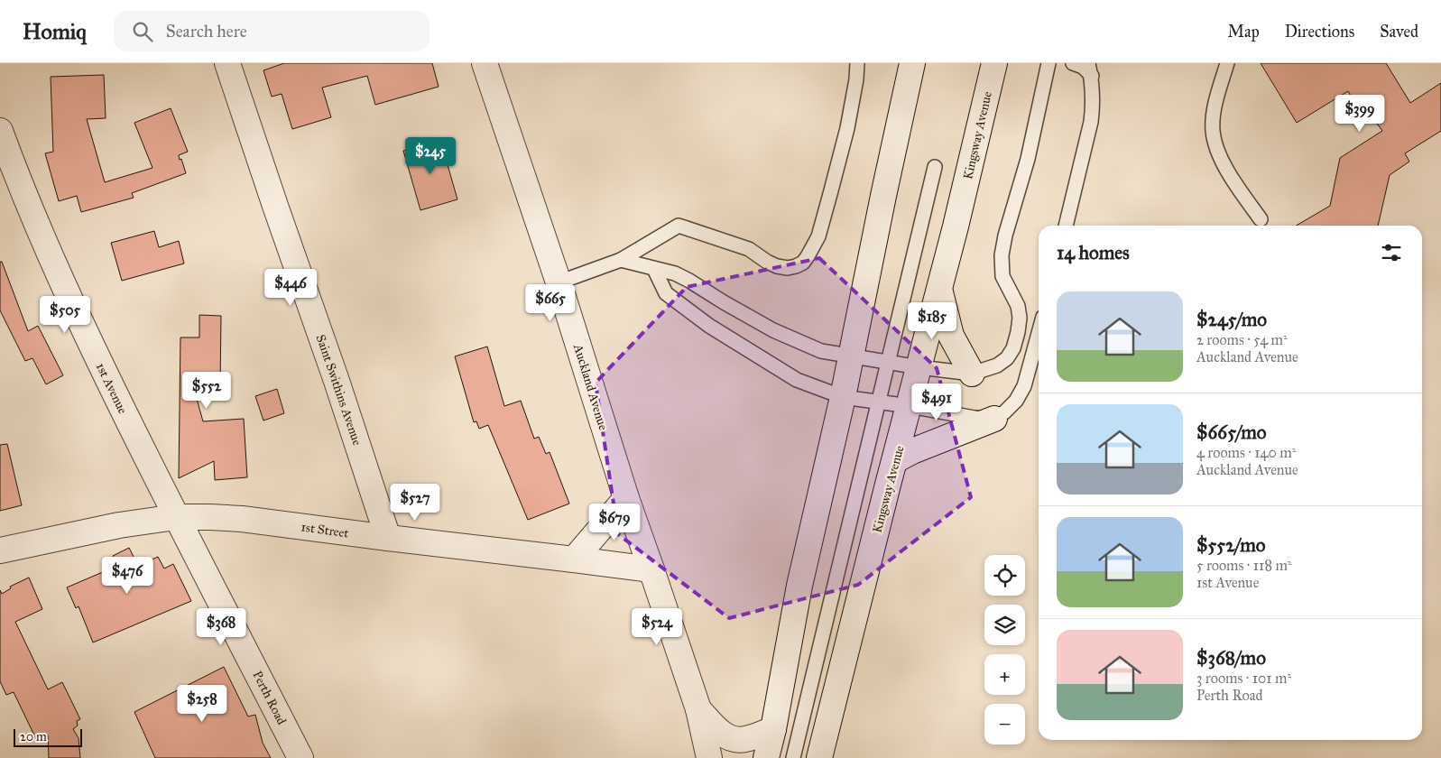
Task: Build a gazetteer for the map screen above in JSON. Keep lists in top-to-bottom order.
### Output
{
  "streets": {
    "street": [
      "Kingsway Avenue",
      "Auckland Avenue",
      "1st Avenue",
      "Saint Swithins Avenue",
      "1st Street",
      "Perth Road"
    ]
  },
  "crossings": [
    ["Auckland Avenue", "1st Street"],
    ["1st Avenue", "1st Street"],
    ["1st Avenue", "Perth Road"],
    ["Saint Swithins Avenue", "1st Street"],
    ["1st Street", "Perth Road"]
  ],
  "scale_bar": "20 m",
  "page": {
    "header": "Homiq",
    "search": "Search here",
    "nav": ["Map", "Directions", "Saved"],
    "price": [
      "$399",
      "$245",
      "$446",
      "$665",
      "$505",
      "$185",
      "$552",
      "$491",
      "$527",
      "$679",
      "$476",
      "$368",
      "$524",
      "$258"
    ],
    "heading": "14 homes",
    "list": [
      {
        "name": "$245/mo",
        "note": "2 rooms · 54 m² · Auckland Avenue"
      },
      {
        "name": "$665/mo",
        "note": "4 rooms · 140 m² · Auckland Avenue"
      },
      {
        "name": "$552/mo",
        "note": "5 rooms · 118 m² · 1st Avenue"
      },
      {
        "name": "$368/mo",
        "note": "3 rooms · 101 m² · Perth Road"
      }
    ],
    "map_buttons": ["+", "−"],
    "scale": "20 m"
  }
}
